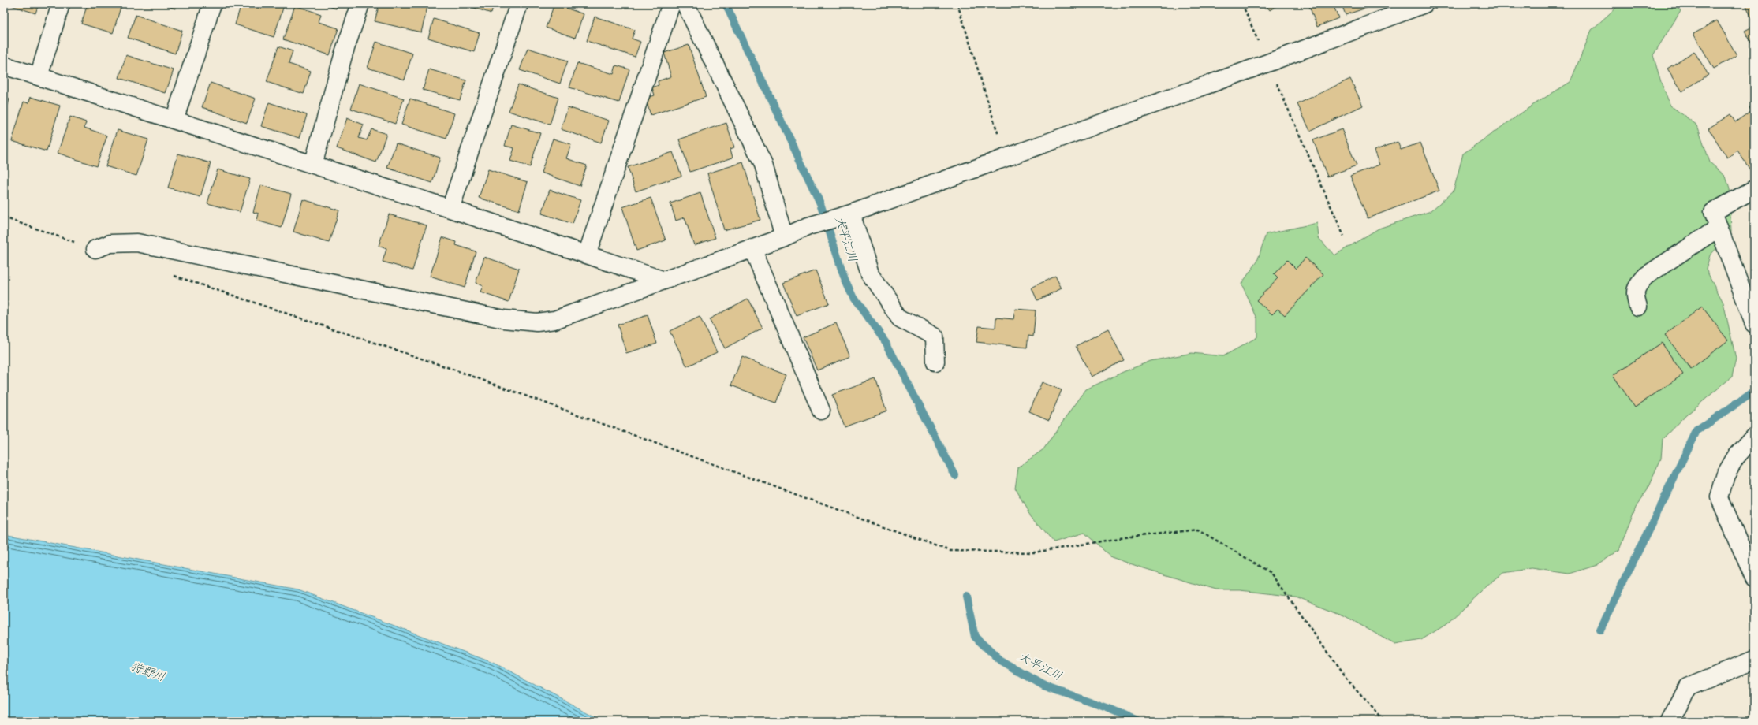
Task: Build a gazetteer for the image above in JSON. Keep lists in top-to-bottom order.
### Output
{
  "water": ["大平江川", "狩野川"]
}
